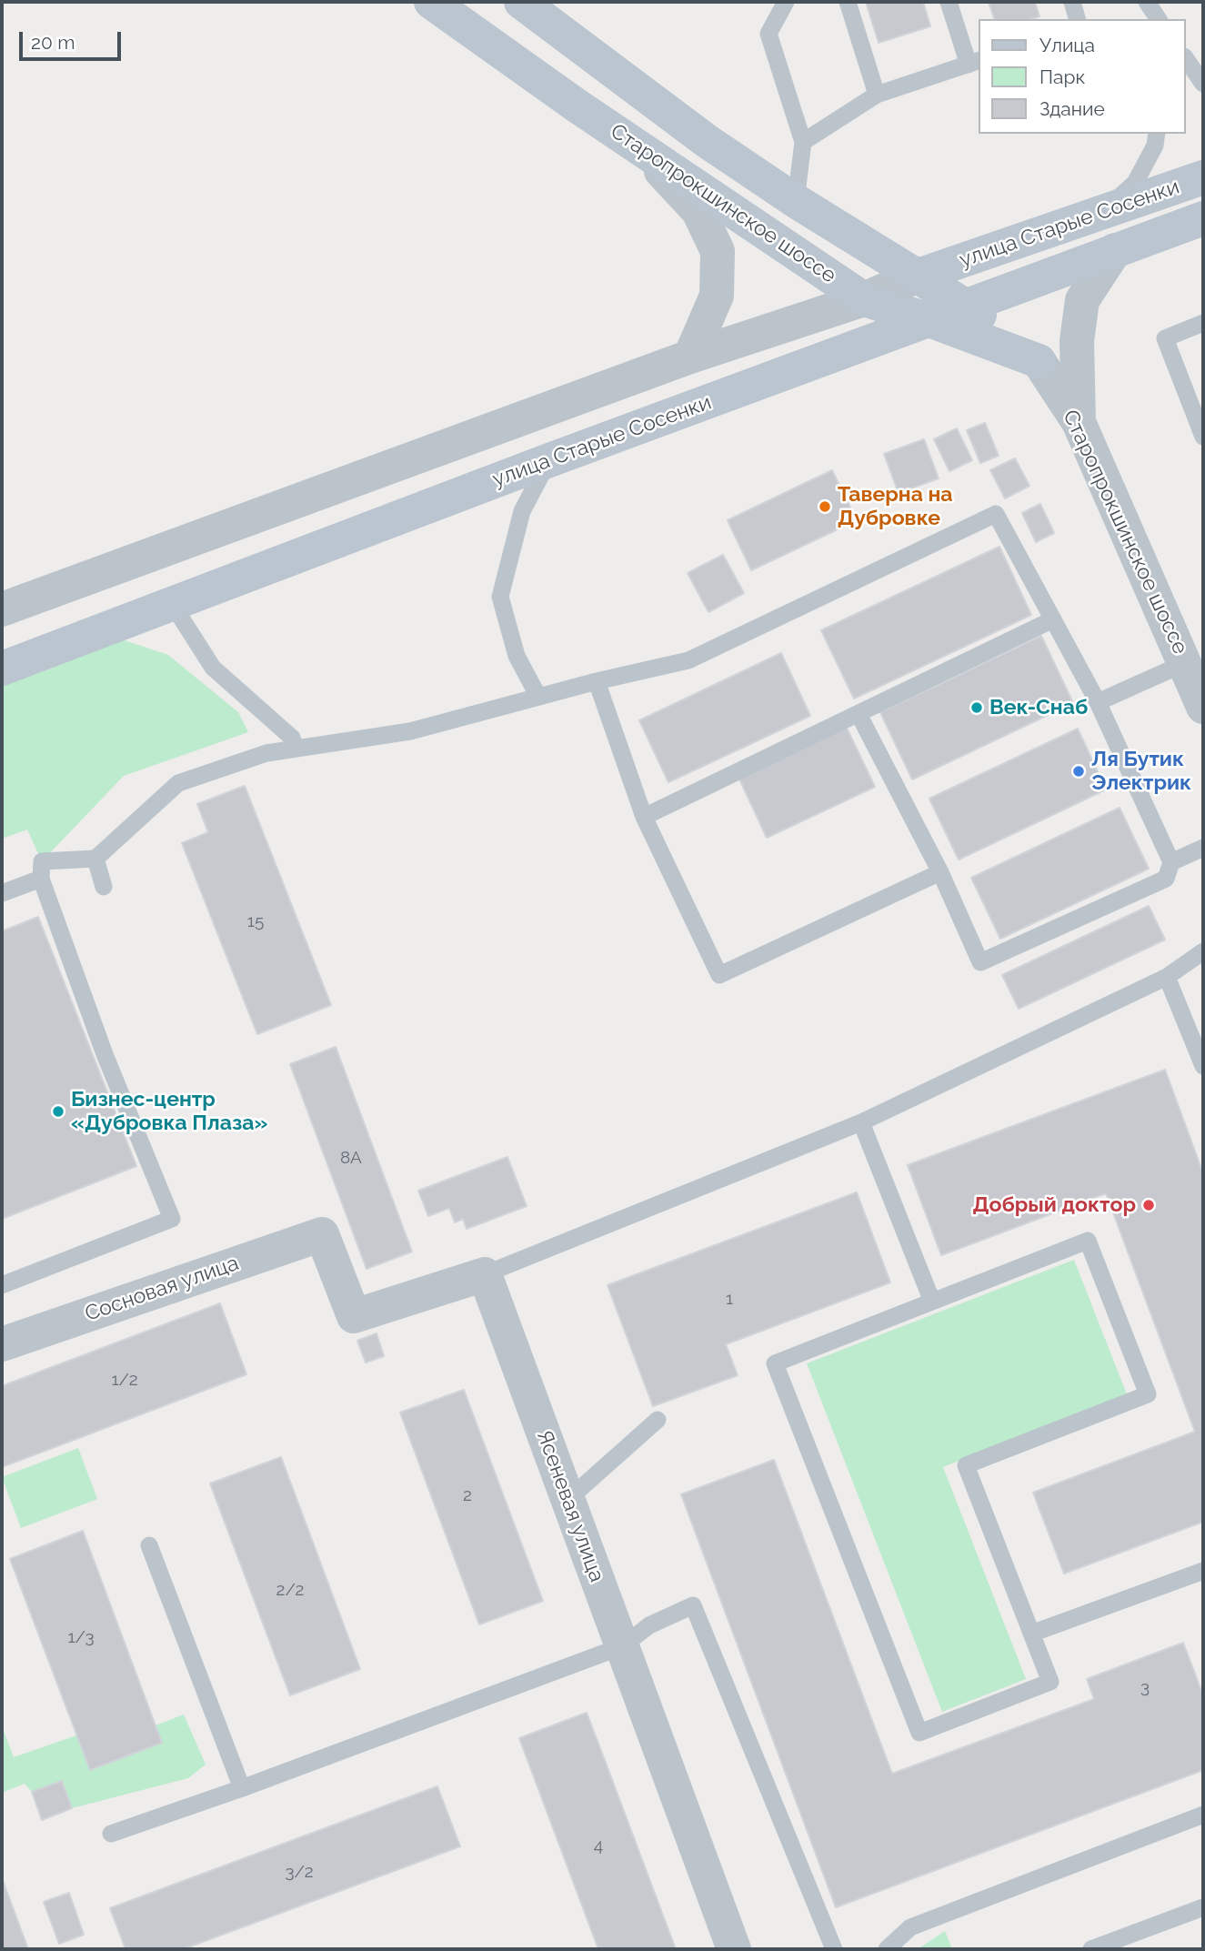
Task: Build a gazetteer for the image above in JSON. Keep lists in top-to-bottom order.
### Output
{
  "streets": {
    "main road": ["Старопрокшинское шоссе", "улица Старые Сосенки"],
    "street": ["Сосновая улица", "Ясеневая улица"]
  },
  "crossings": [
    ["Старопрокшинское шоссе", "улица Старые Сосенки"],
    ["Сосновая улица", "Ясеневая улица"]
  ],
  "places": [
    "Таверна на Дубровке",
    "Век-Снаб",
    "Ля Бутик Электрик",
    "Бизнес-центр «Дубровка Плаза»",
    "Добрый доктор"
  ],
  "house_numbers": [
    "15",
    "8А",
    "1",
    "1/2",
    "2",
    "2/2",
    "1/3",
    "3",
    "4",
    "3/2"
  ],
  "legend": ["Улица", "Парк", "Здание"],
  "scale_bar": "20 m"
}
